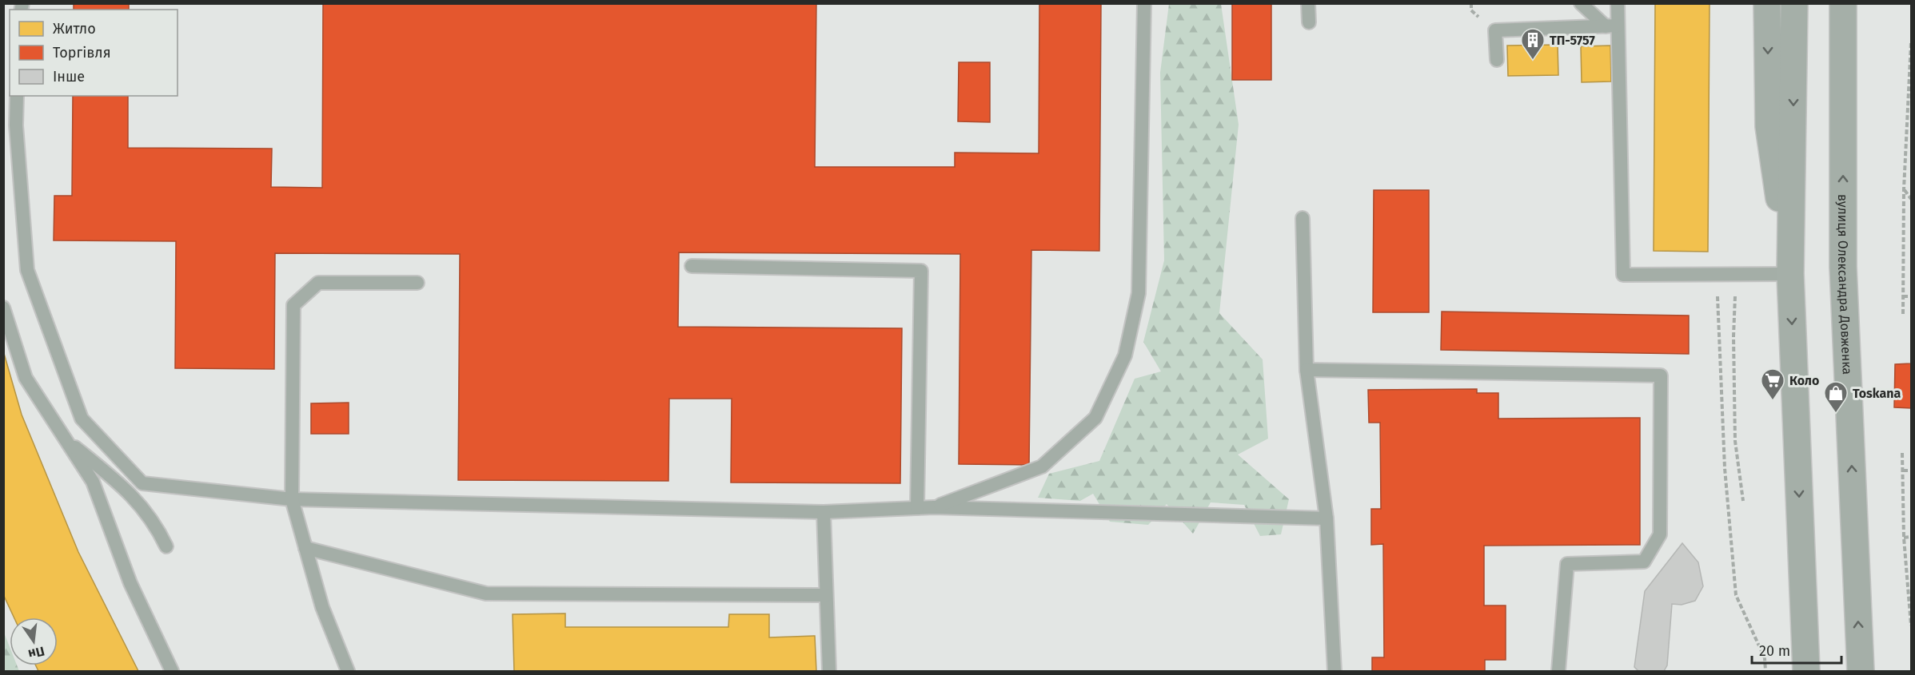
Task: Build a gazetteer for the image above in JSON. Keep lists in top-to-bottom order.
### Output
{
  "streets": {
    "main road": ["вулиця Олександра Довженка"]
  },
  "places": {
    "building": ["ТП-5757"],
    "supermarket": ["Коло"],
    "shop": ["Toskana"]
  },
  "legend": ["Житло", "Торгівля", "Інше"],
  "scale_bar": "20 m",
  "north": "bottom"
}
